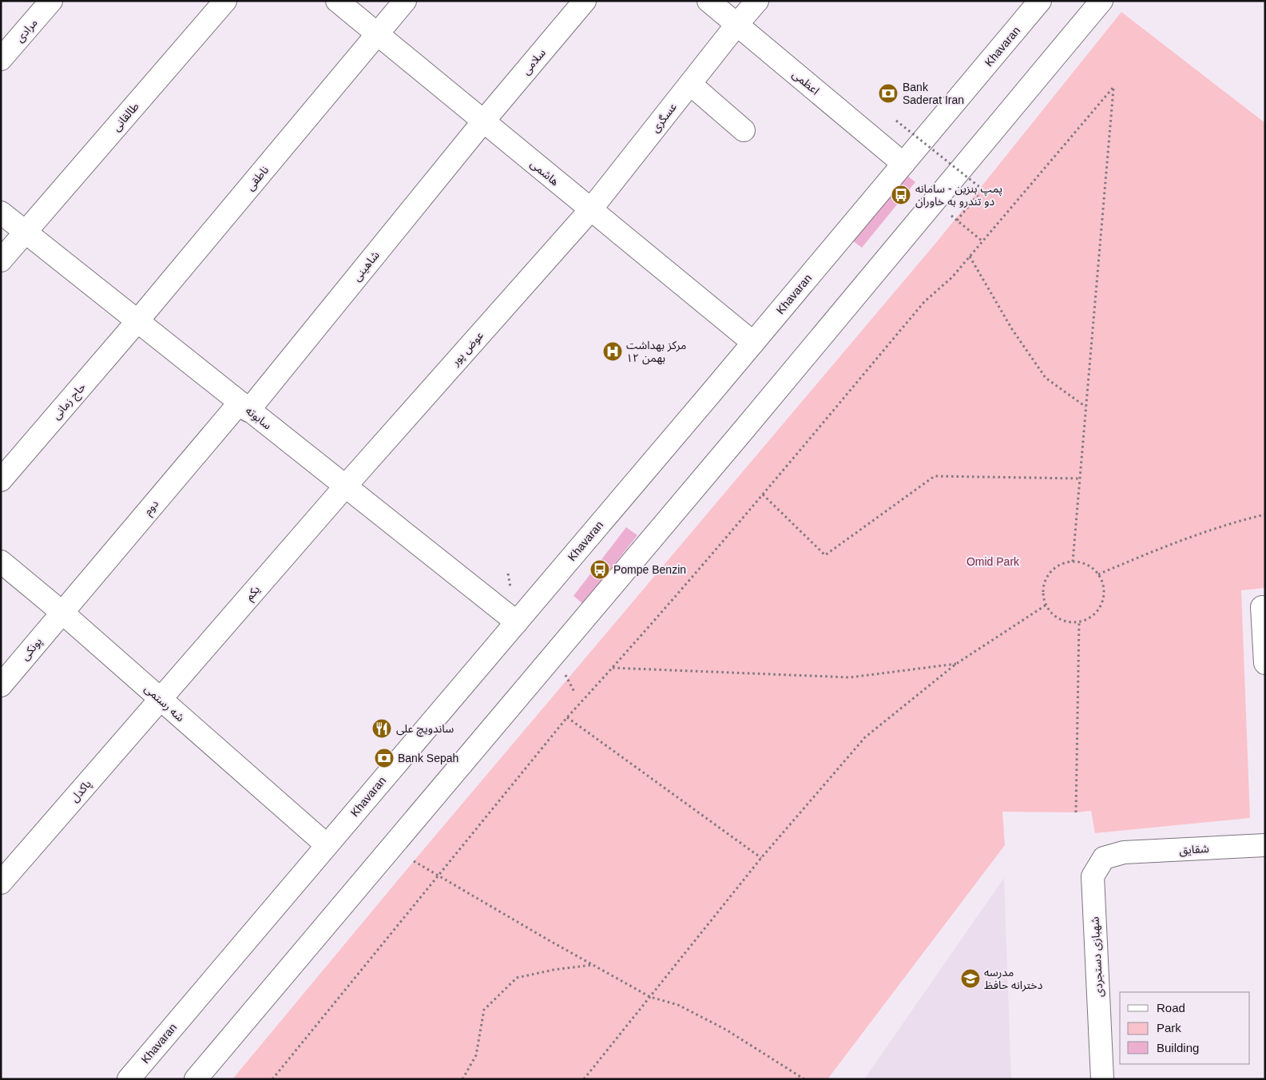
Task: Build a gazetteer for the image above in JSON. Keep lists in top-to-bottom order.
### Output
{
  "streets": {
    "street": [
      "مرادی",
      "Khavaran",
      "سلامی",
      "اعظمی",
      "طالقانی",
      "عسگری",
      "هاشمی",
      "ناطقی",
      "شاهینی",
      "عوض پور",
      "حاج زمانی",
      "سابوته",
      "دوم",
      "یکم",
      "پونکی",
      "شه رستمی",
      "پاکدل",
      "شقایق",
      "شهبازی دستجردی"
    ]
  },
  "crossings": [
    ["Khavaran", "اعظمی"],
    ["Khavaran", "هاشمی"],
    ["Khavaran", "سابوته"],
    ["Khavaran", "شه رستمی"],
    ["سلامی", "هاشمی"],
    ["سلامی", "شاهینی"],
    ["اعظمی", "عسگری"],
    ["طالقانی", "سابوته"],
    ["عسگری", "هاشمی"],
    ["عسگری", "عوض پور"],
    ["هاشمی", "ناطقی"],
    ["هاشمی", "شاهینی"],
    ["هاشمی", "عوض پور"],
    ["ناطقی", "حاج زمانی"],
    ["ناطقی", "سابوته"],
    ["شاهینی", "سابوته"],
    ["شاهینی", "دوم"],
    ["عوض پور", "سابوته"],
    ["عوض پور", "یکم"],
    ["حاج زمانی", "سابوته"],
    ["سابوته", "دوم"],
    ["سابوته", "یکم"],
    ["دوم", "پونکی"],
    ["دوم", "شه رستمی"],
    ["یکم", "شه رستمی"],
    ["یکم", "پاکدل"],
    ["پونکی", "شه رستمی"],
    ["شه رستمی", "پاکدل"],
    ["شقایق", "شهبازی دستجردی"]
  ],
  "parks": ["Omid Park"],
  "places": {
    "bank": ["Bank Saderat Iran", "Bank Sepah"],
    "bus stop": ["پمپ بنزین - سامانه دو تندرو به خاوران", "Pompe Benzin"],
    "hospital": ["مرکز بهداشت ۱۲ بهمن"],
    "restaurant": ["ساندویچ علی"],
    "school or university": ["مدرسه دخترانه حافظ"]
  },
  "legend": ["Road", "Park", "Building"]
}
